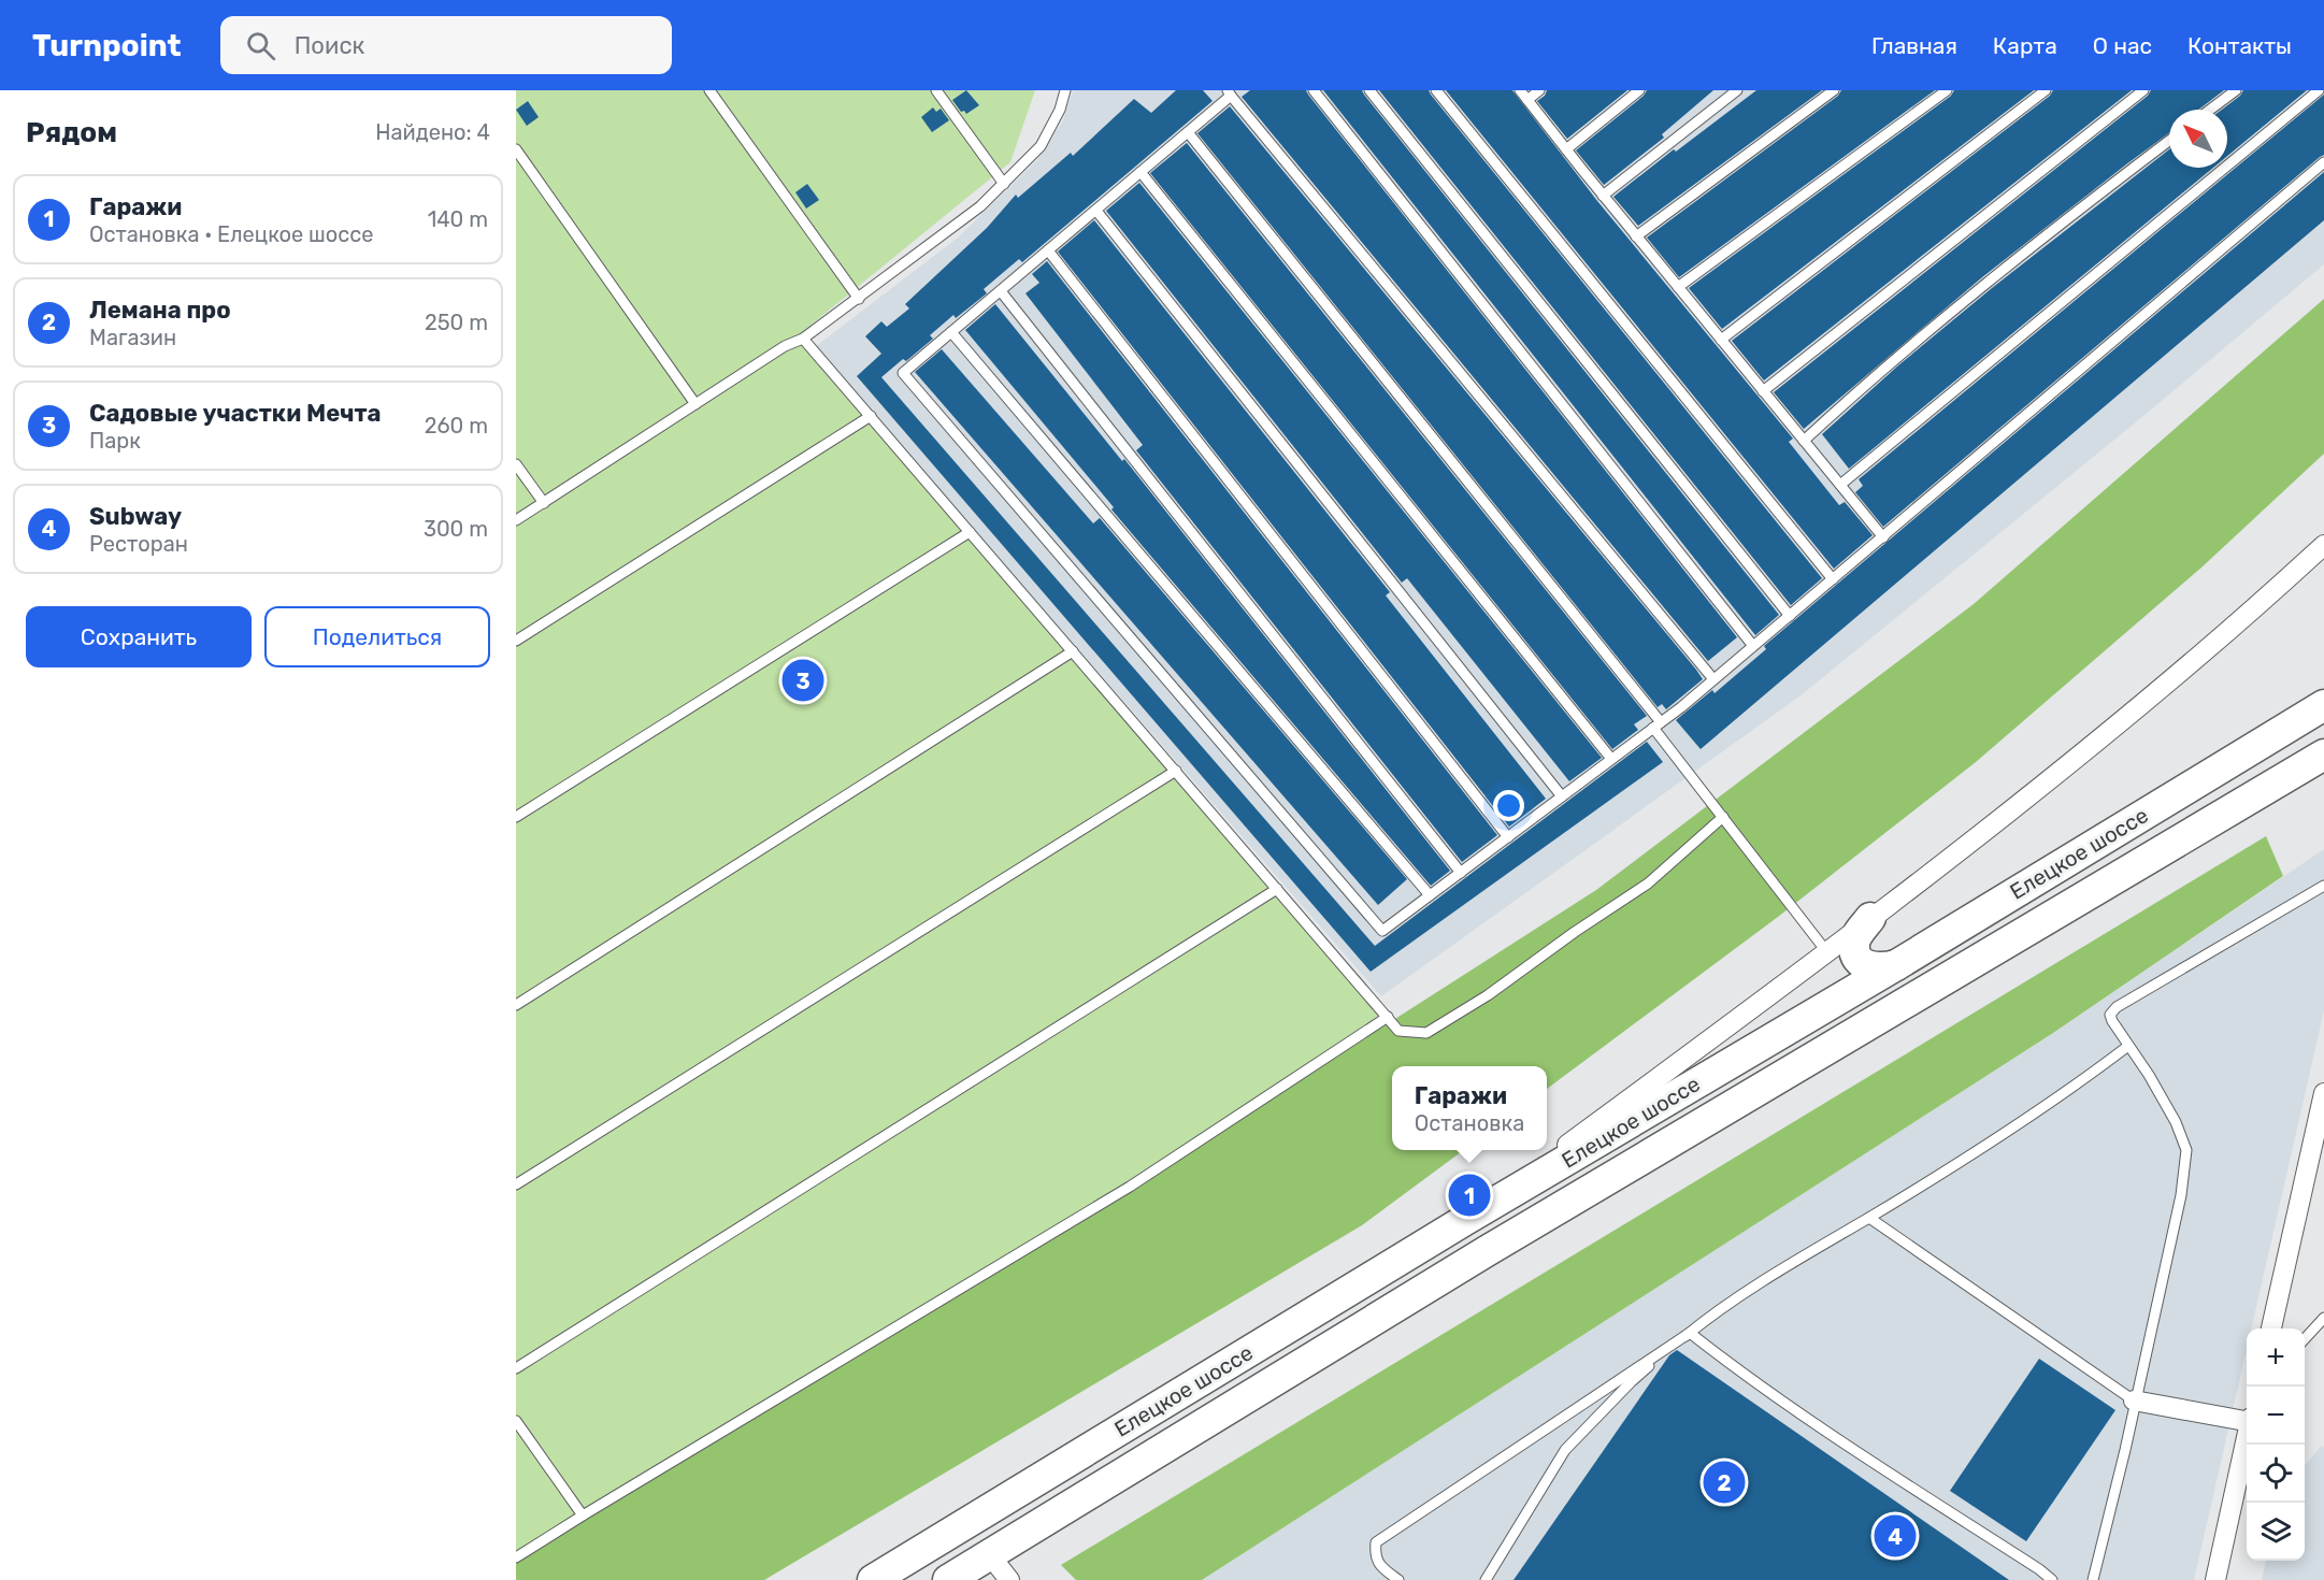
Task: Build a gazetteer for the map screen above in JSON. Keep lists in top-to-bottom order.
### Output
{
  "streets": {
    "main road": ["Елецкое шоссе"]
  },
  "north": "top left",
  "page": {
    "header": "Turnpoint",
    "search": "Поиск",
    "nav": [
      "Главная",
      "Карта",
      "О нас",
      "Контакты"
    ],
    "heading": ["Рядом", "Найдено: 4"],
    "list": [
      {
        "mark": "1",
        "name": "Гаражи",
        "note": "Остановка · Елецкое шоссе",
        "value": "140 m"
      },
      {
        "mark": "2",
        "name": "Лемана про",
        "note": "Магазин",
        "value": "250 m"
      },
      {
        "mark": "3",
        "name": "Садовые участки Мечта",
        "note": "Парк",
        "value": "260 m"
      },
      {
        "mark": "4",
        "name": "Subway",
        "note": "Ресторан",
        "value": "300 m"
      }
    ],
    "buttons": ["Сохранить", "Поделиться"],
    "pins": [
      "3",
      "1",
      "2",
      "4"
    ],
    "popup": ["Гаражи", "Остановка"],
    "map_buttons": ["+", "−"]
  }
}
